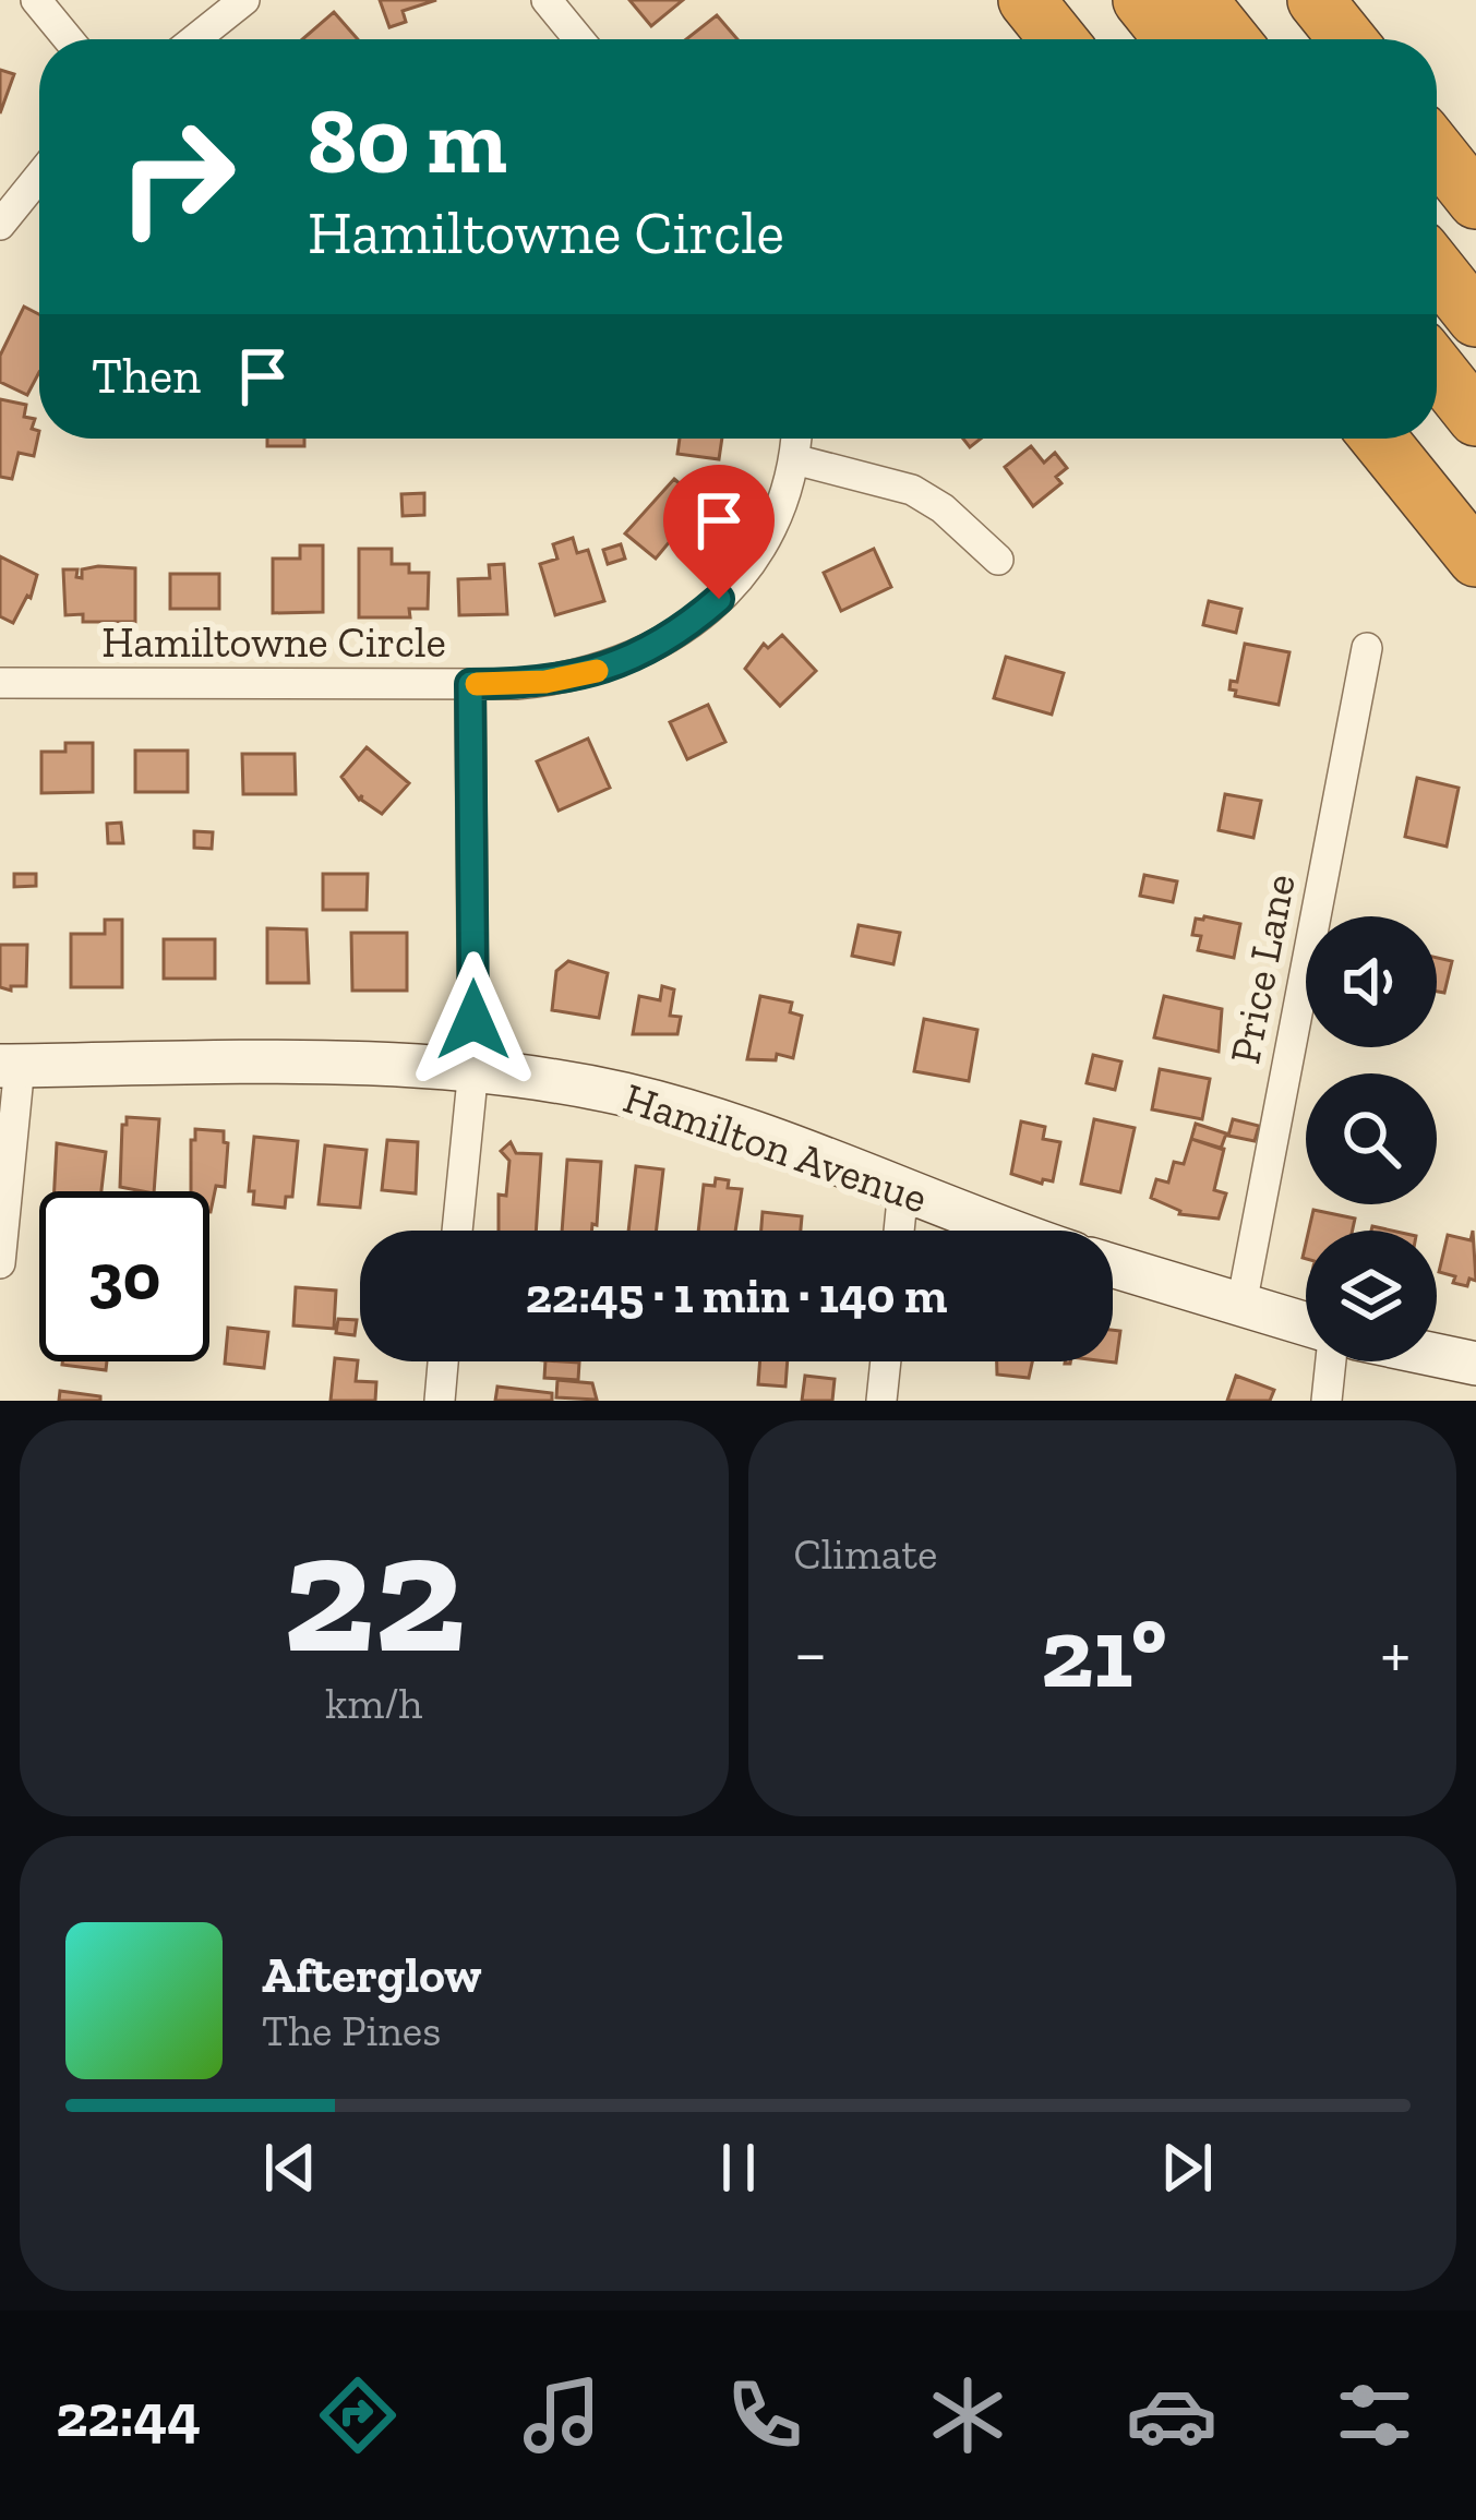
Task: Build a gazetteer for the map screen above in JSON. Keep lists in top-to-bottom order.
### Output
{
  "streets": {
    "street": ["Hamiltowne Circle", "Price Lane", "Hamilton Avenue"]
  },
  "page": {
    "turn": ["80 m", "Hamiltowne Circle"],
    "then": "Then",
    "limit": "30",
    "trip": "22:45 · 1 min · 140 m",
    "tile": [
      ["22", "km/h"],
      "Climate"
    ],
    "heat": ["−", "21°", "+"],
    "song": ["Afterglow", "The Pines"],
    "tabs": "22:44"
  }
}
